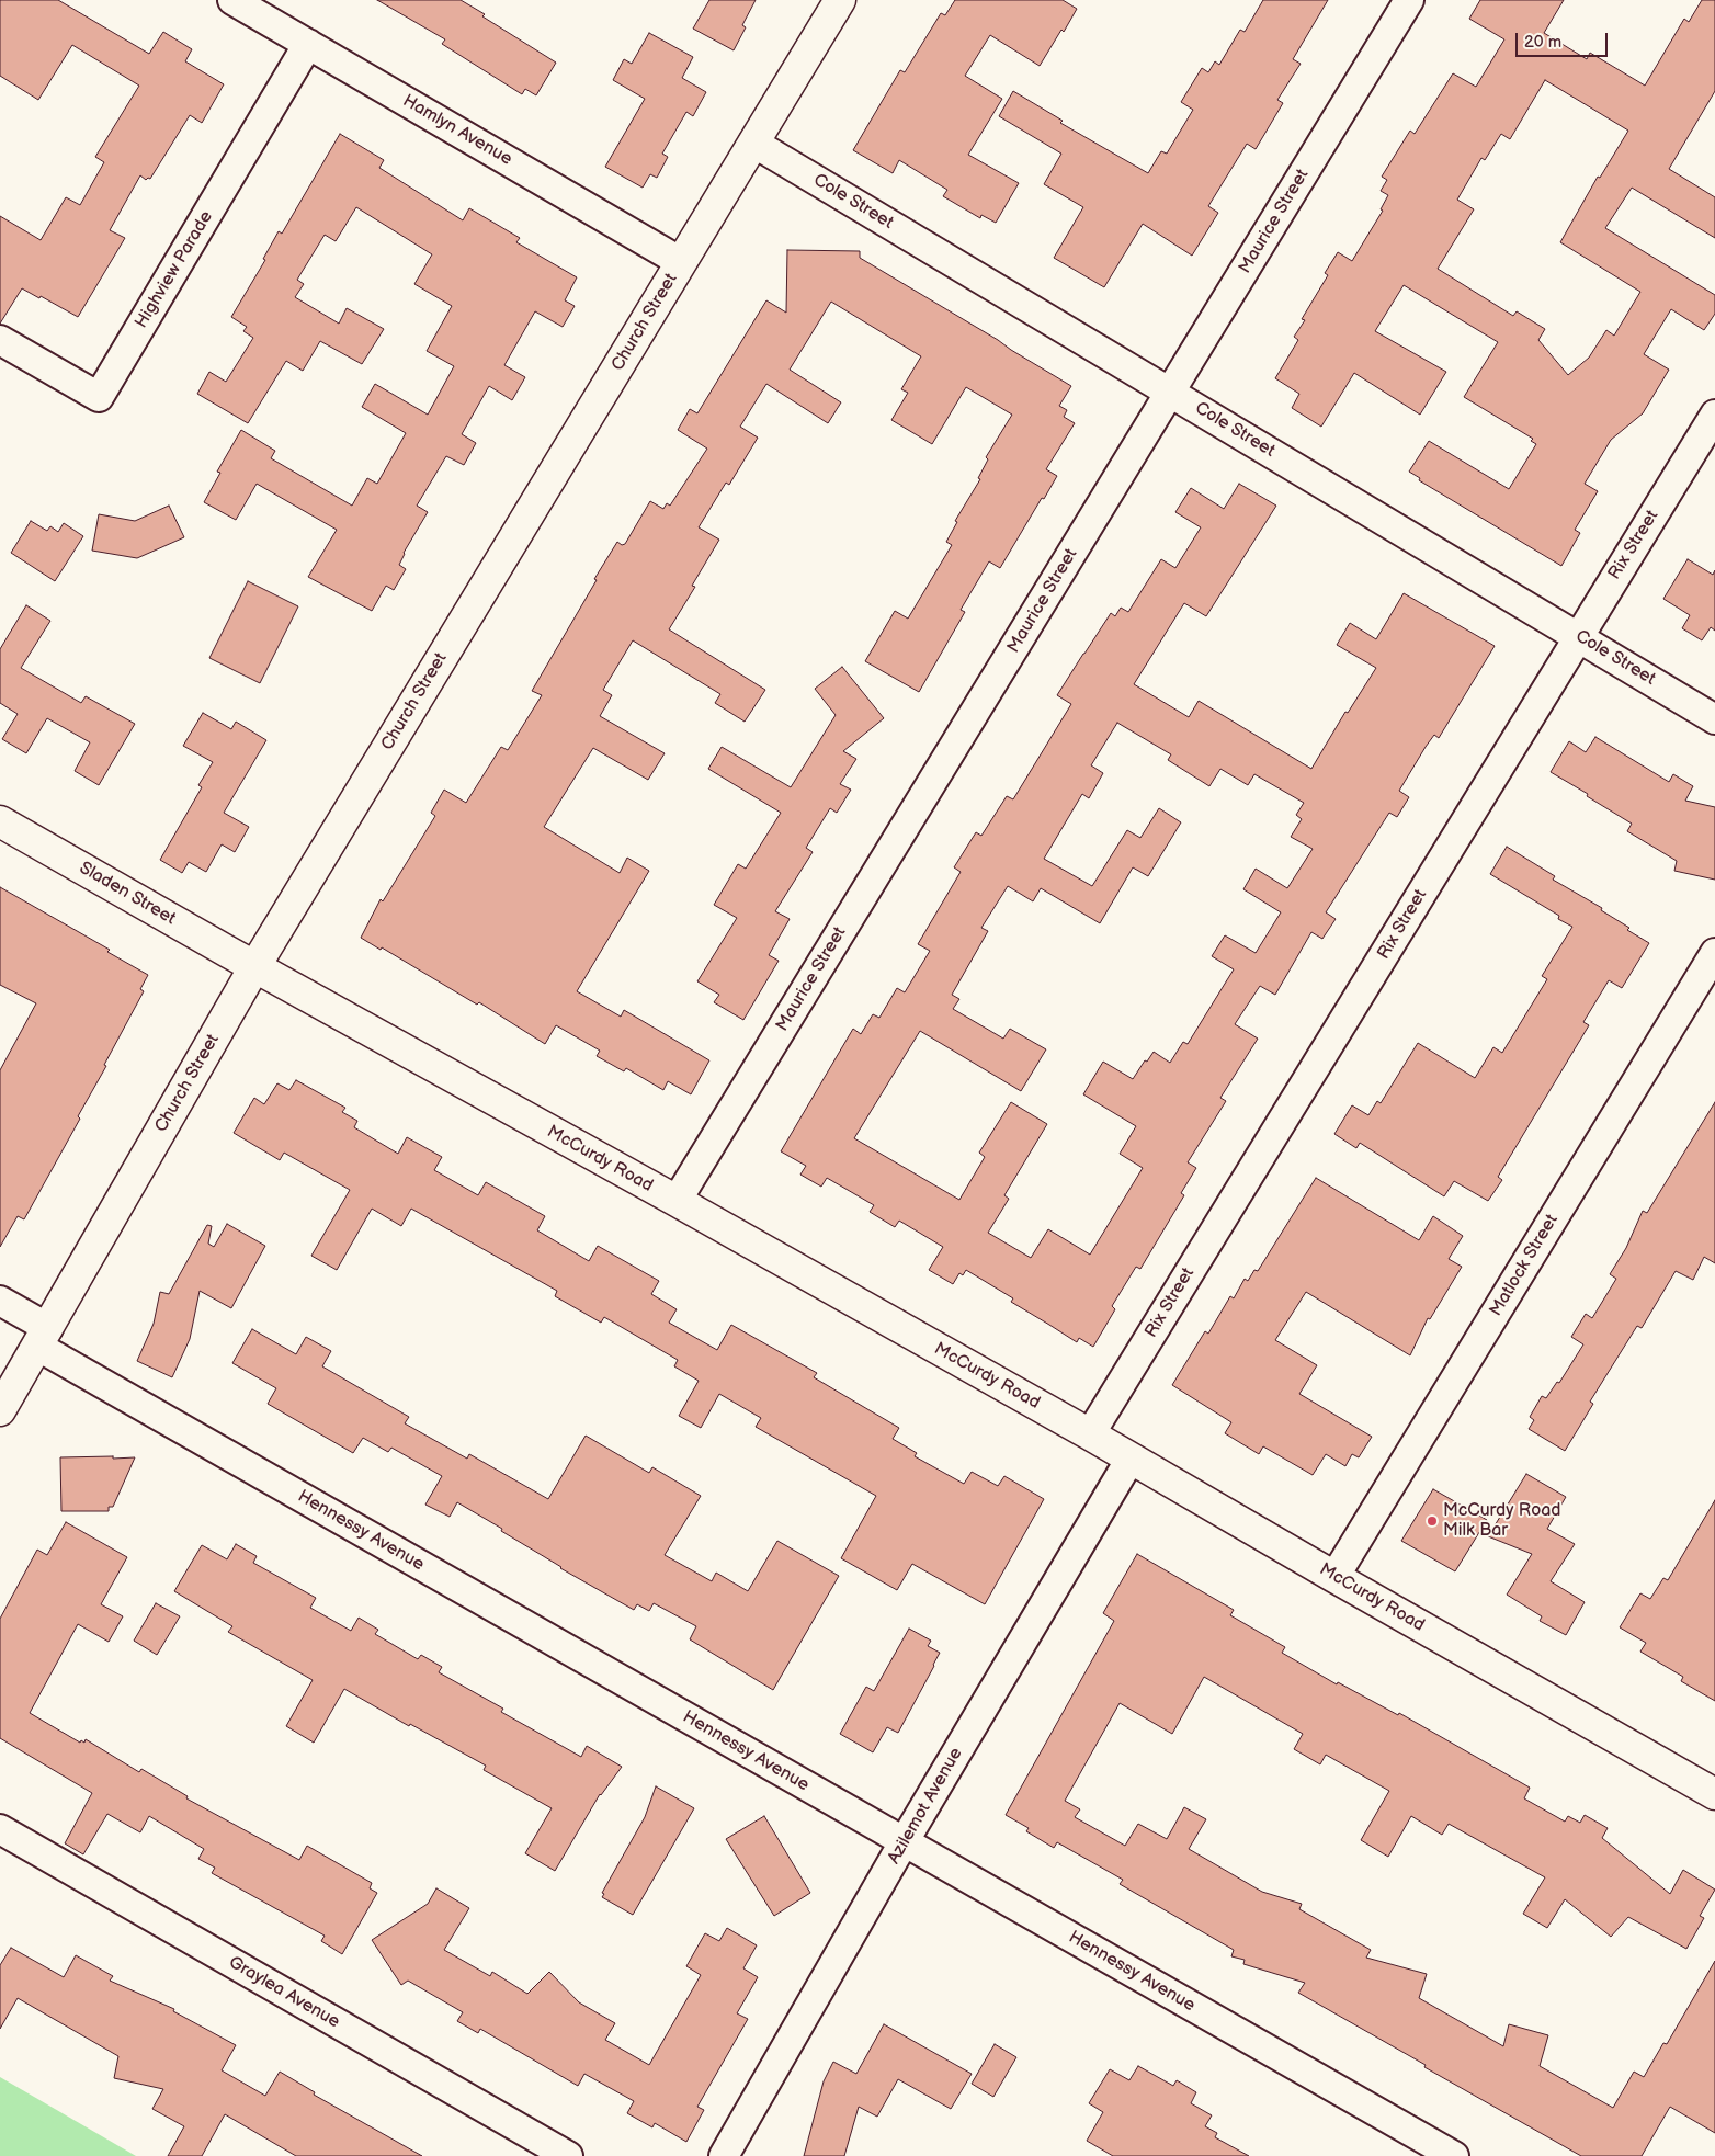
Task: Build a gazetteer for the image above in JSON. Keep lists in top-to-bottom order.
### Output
{
  "streets": {
    "main road": ["Church Street", "Sladen Street", "McCurdy Road"],
    "street": [
      "Hamlyn Avenue",
      "Cole Street",
      "Maurice Street",
      "Highview Parade",
      "Rix Street",
      "Matlock Street",
      "Hennessy Avenue",
      "Azilemot Avenue",
      "Graylea Avenue"
    ]
  },
  "crossings": [
    ["Hamlyn Avenue", "Highview Parade"],
    ["Hamlyn Avenue", "Church Street"],
    ["Cole Street", "Maurice Street"],
    ["Cole Street", "Church Street"],
    ["Cole Street", "Rix Street"],
    ["Maurice Street", "McCurdy Road"],
    ["Church Street", "Sladen Street"],
    ["Church Street", "McCurdy Road"],
    ["Church Street", "Hennessy Avenue"],
    ["Rix Street", "McCurdy Road"],
    ["Sladen Street", "McCurdy Road"],
    ["McCurdy Road", "Matlock Street"],
    ["McCurdy Road", "Azilemot Avenue"],
    ["Hennessy Avenue", "Azilemot Avenue"]
  ],
  "places": ["McCurdy Road Milk Bar"],
  "scale_bar": "20 m"
}
